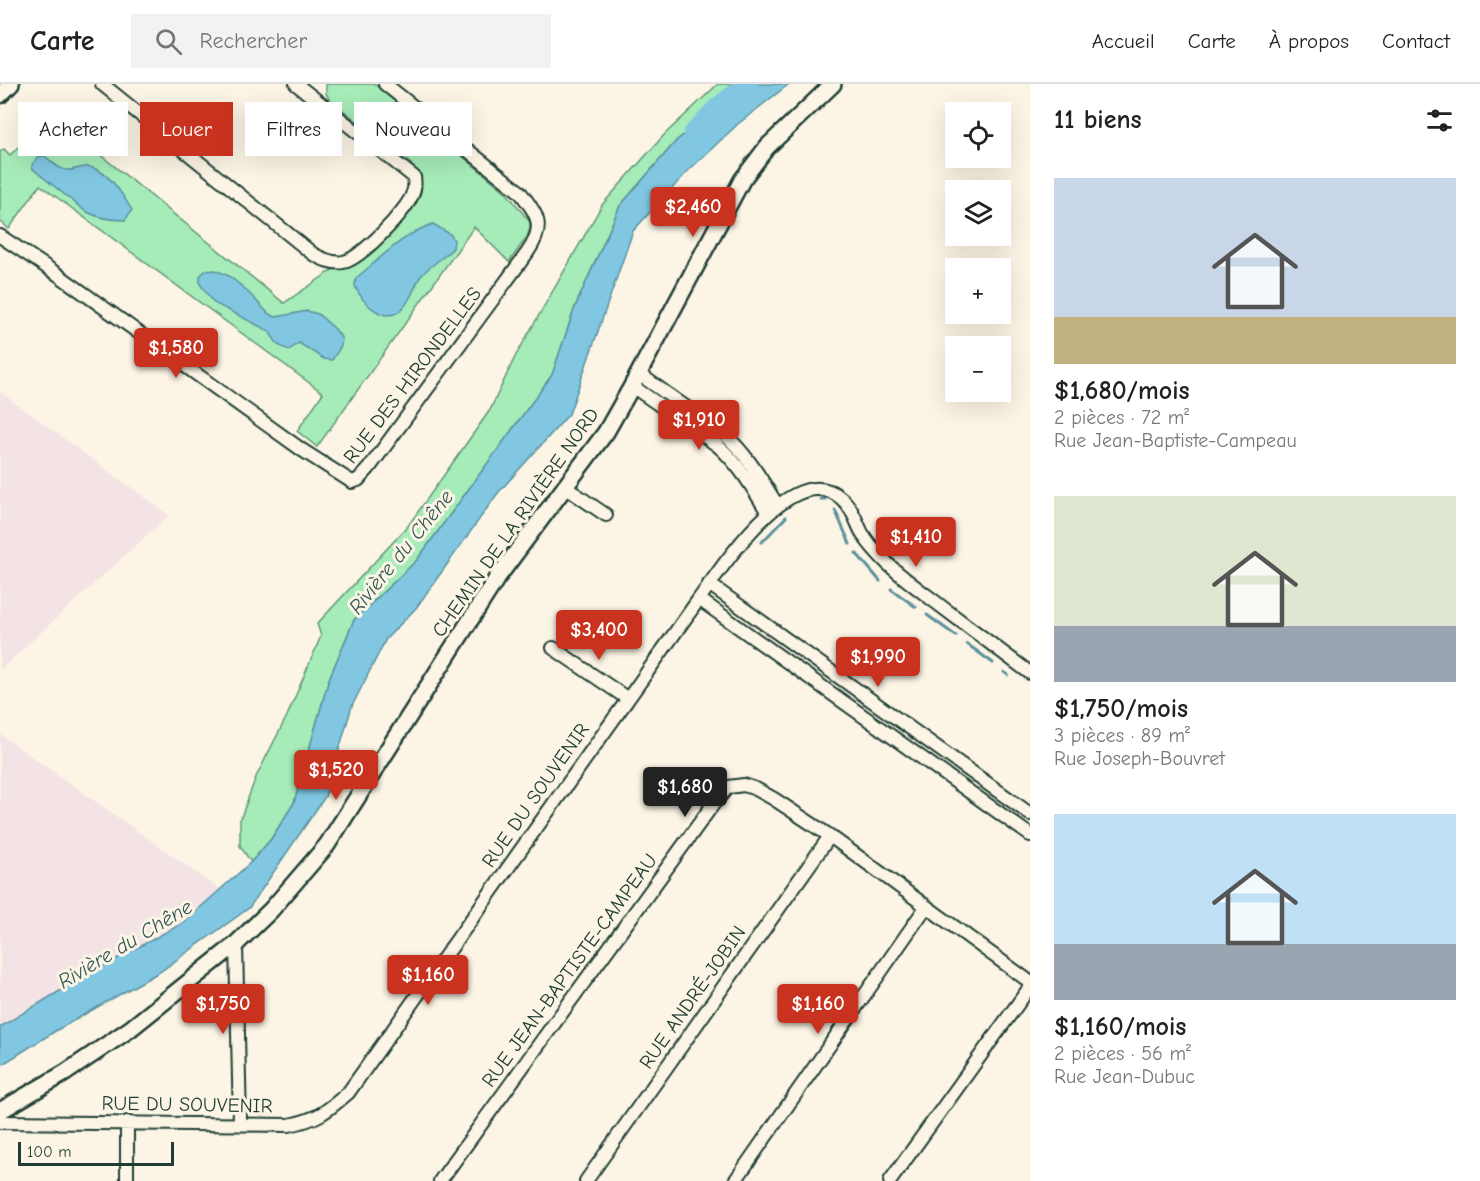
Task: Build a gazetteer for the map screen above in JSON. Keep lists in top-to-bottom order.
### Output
{
  "streets": {
    "street": [
      "RUE DES HIRONDELLES",
      "CHEMIN DE LA RIVIÈRE NORD",
      "RUE DU SOUVENIR",
      "RUE JEAN-BAPTISTE-CAMPEAU",
      "RUE ANDRÉ-JOBIN"
    ]
  },
  "crossings": [
    ["RUE JEAN-BAPTISTE-CAMPEAU", "RUE ANDRÉ-JOBIN"]
  ],
  "water": ["Rivière du Chêne"],
  "scale_bar": "100 m",
  "page": {
    "header": "Carte",
    "search": "Rechercher",
    "nav": [
      "Accueil",
      "Carte",
      "À propos",
      "Contact"
    ],
    "heading": "11 biens",
    "map_buttons": ["+", "−"],
    "chip": [
      "Acheter",
      "Louer",
      "Filtres",
      "Nouveau"
    ],
    "list": [
      {
        "name": "$1,680/mois",
        "note": "2 pièces · 72 m² · Rue Jean-Baptiste-Campeau"
      },
      {
        "name": "$1,750/mois",
        "note": "3 pièces · 89 m² · Rue Joseph-Bouvret"
      },
      {
        "name": "$1,160/mois",
        "note": "2 pièces · 56 m² · Rue Jean-Dubuc"
      }
    ],
    "price": [
      "$2,460",
      "$1,580",
      "$1,910",
      "$1,410",
      "$3,400",
      "$1,990",
      "$1,520",
      "$1,680",
      "$1,160",
      "$1,750",
      "$1,160"
    ],
    "scale": "100 m"
  }
}
